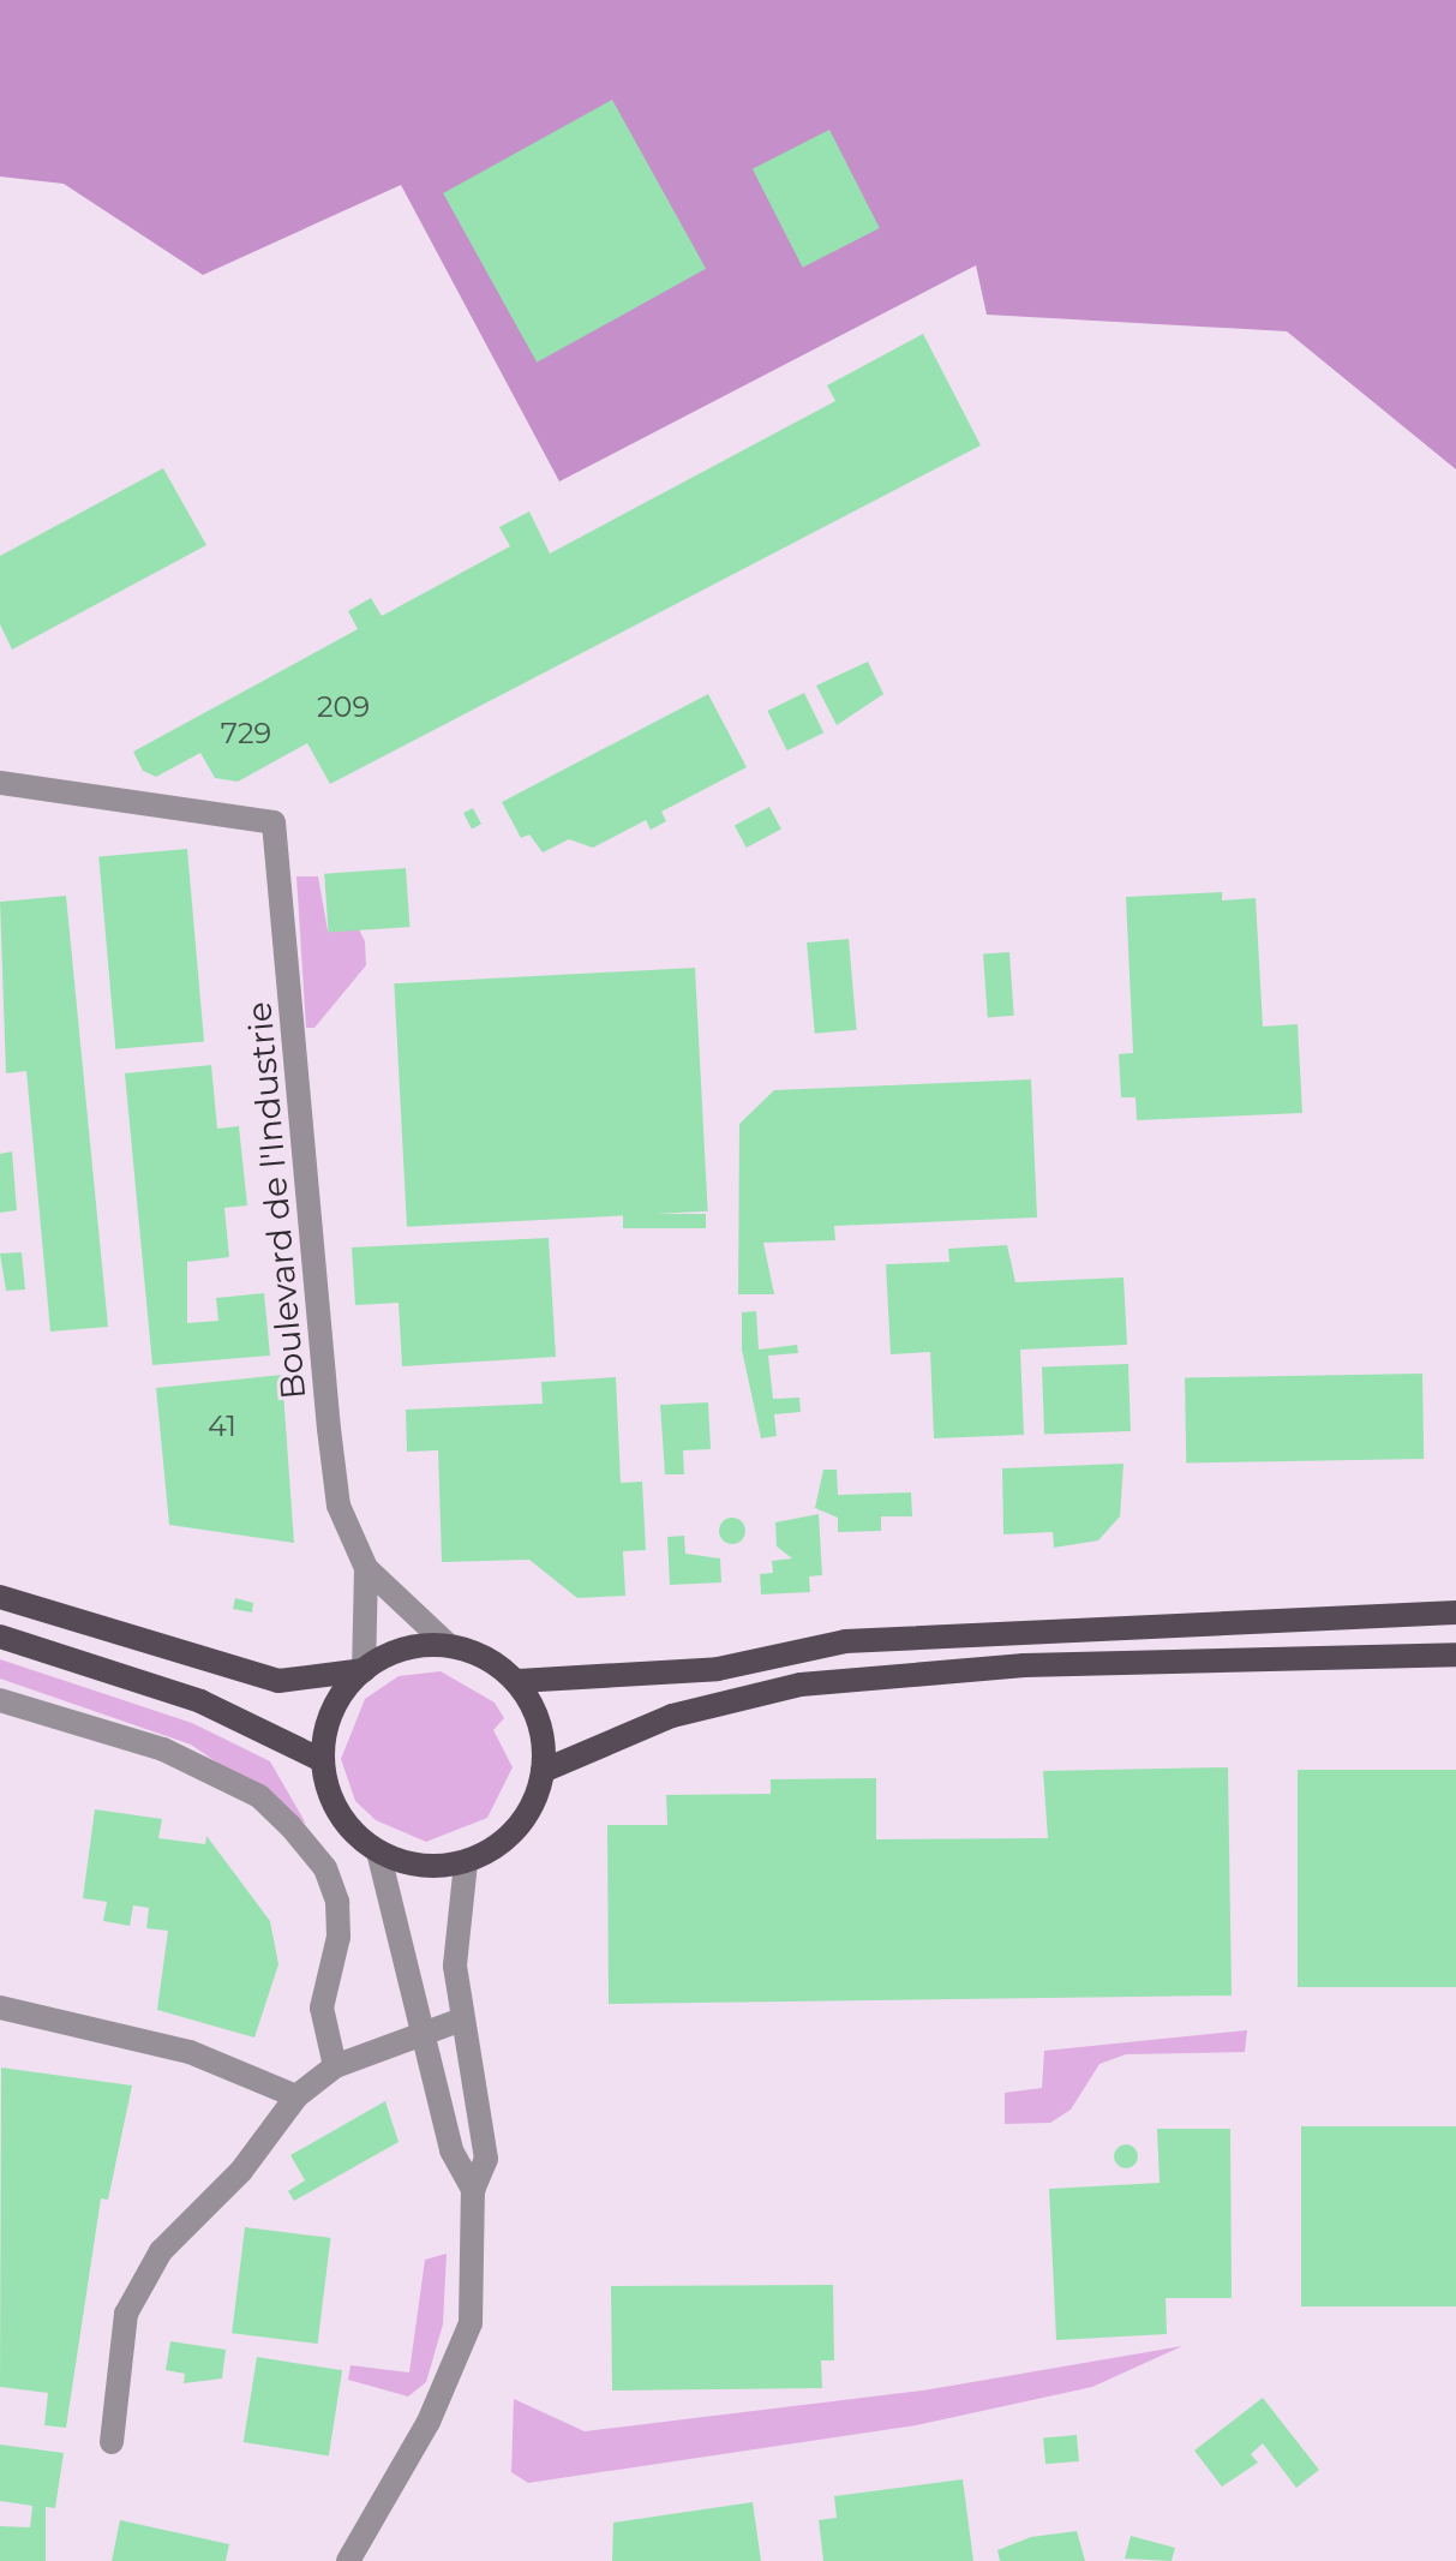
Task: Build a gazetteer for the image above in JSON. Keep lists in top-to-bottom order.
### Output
{
  "streets": {
    "street": ["Boulevard de l'Industrie"]
  },
  "house_numbers": ["209", "729", "41"]
}
